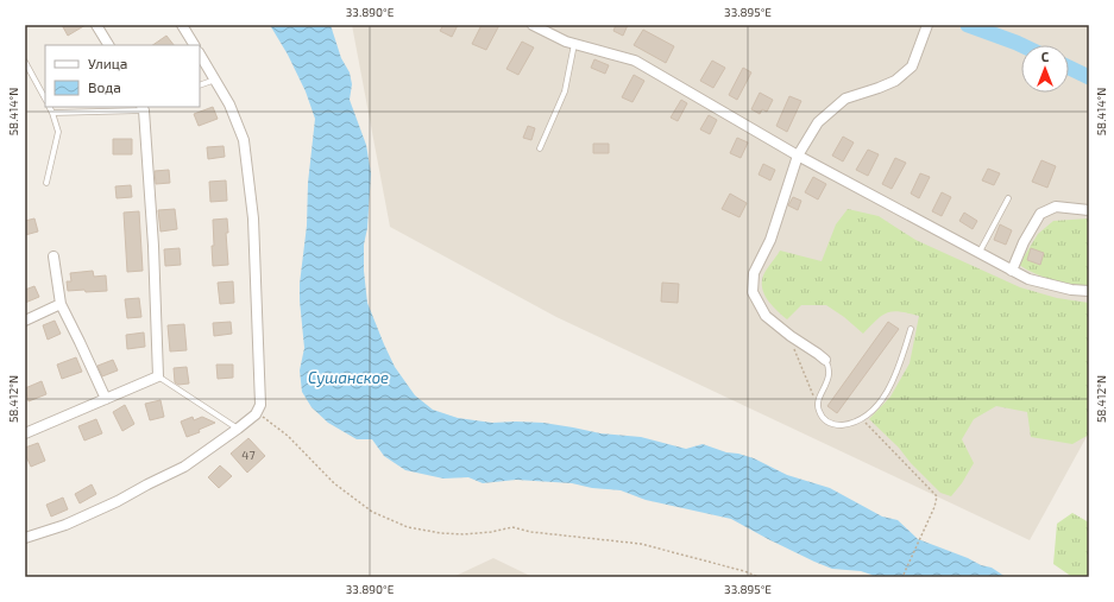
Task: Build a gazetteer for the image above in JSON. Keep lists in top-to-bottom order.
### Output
{
  "water": ["Сушанское"],
  "house_numbers": ["47"],
  "legend": ["Улица", "Вода"],
  "north": "top",
  "coordinates": [
    "33.890°E",
    "33.895°E",
    "58.414°N",
    "58.412°N"
  ]
}
